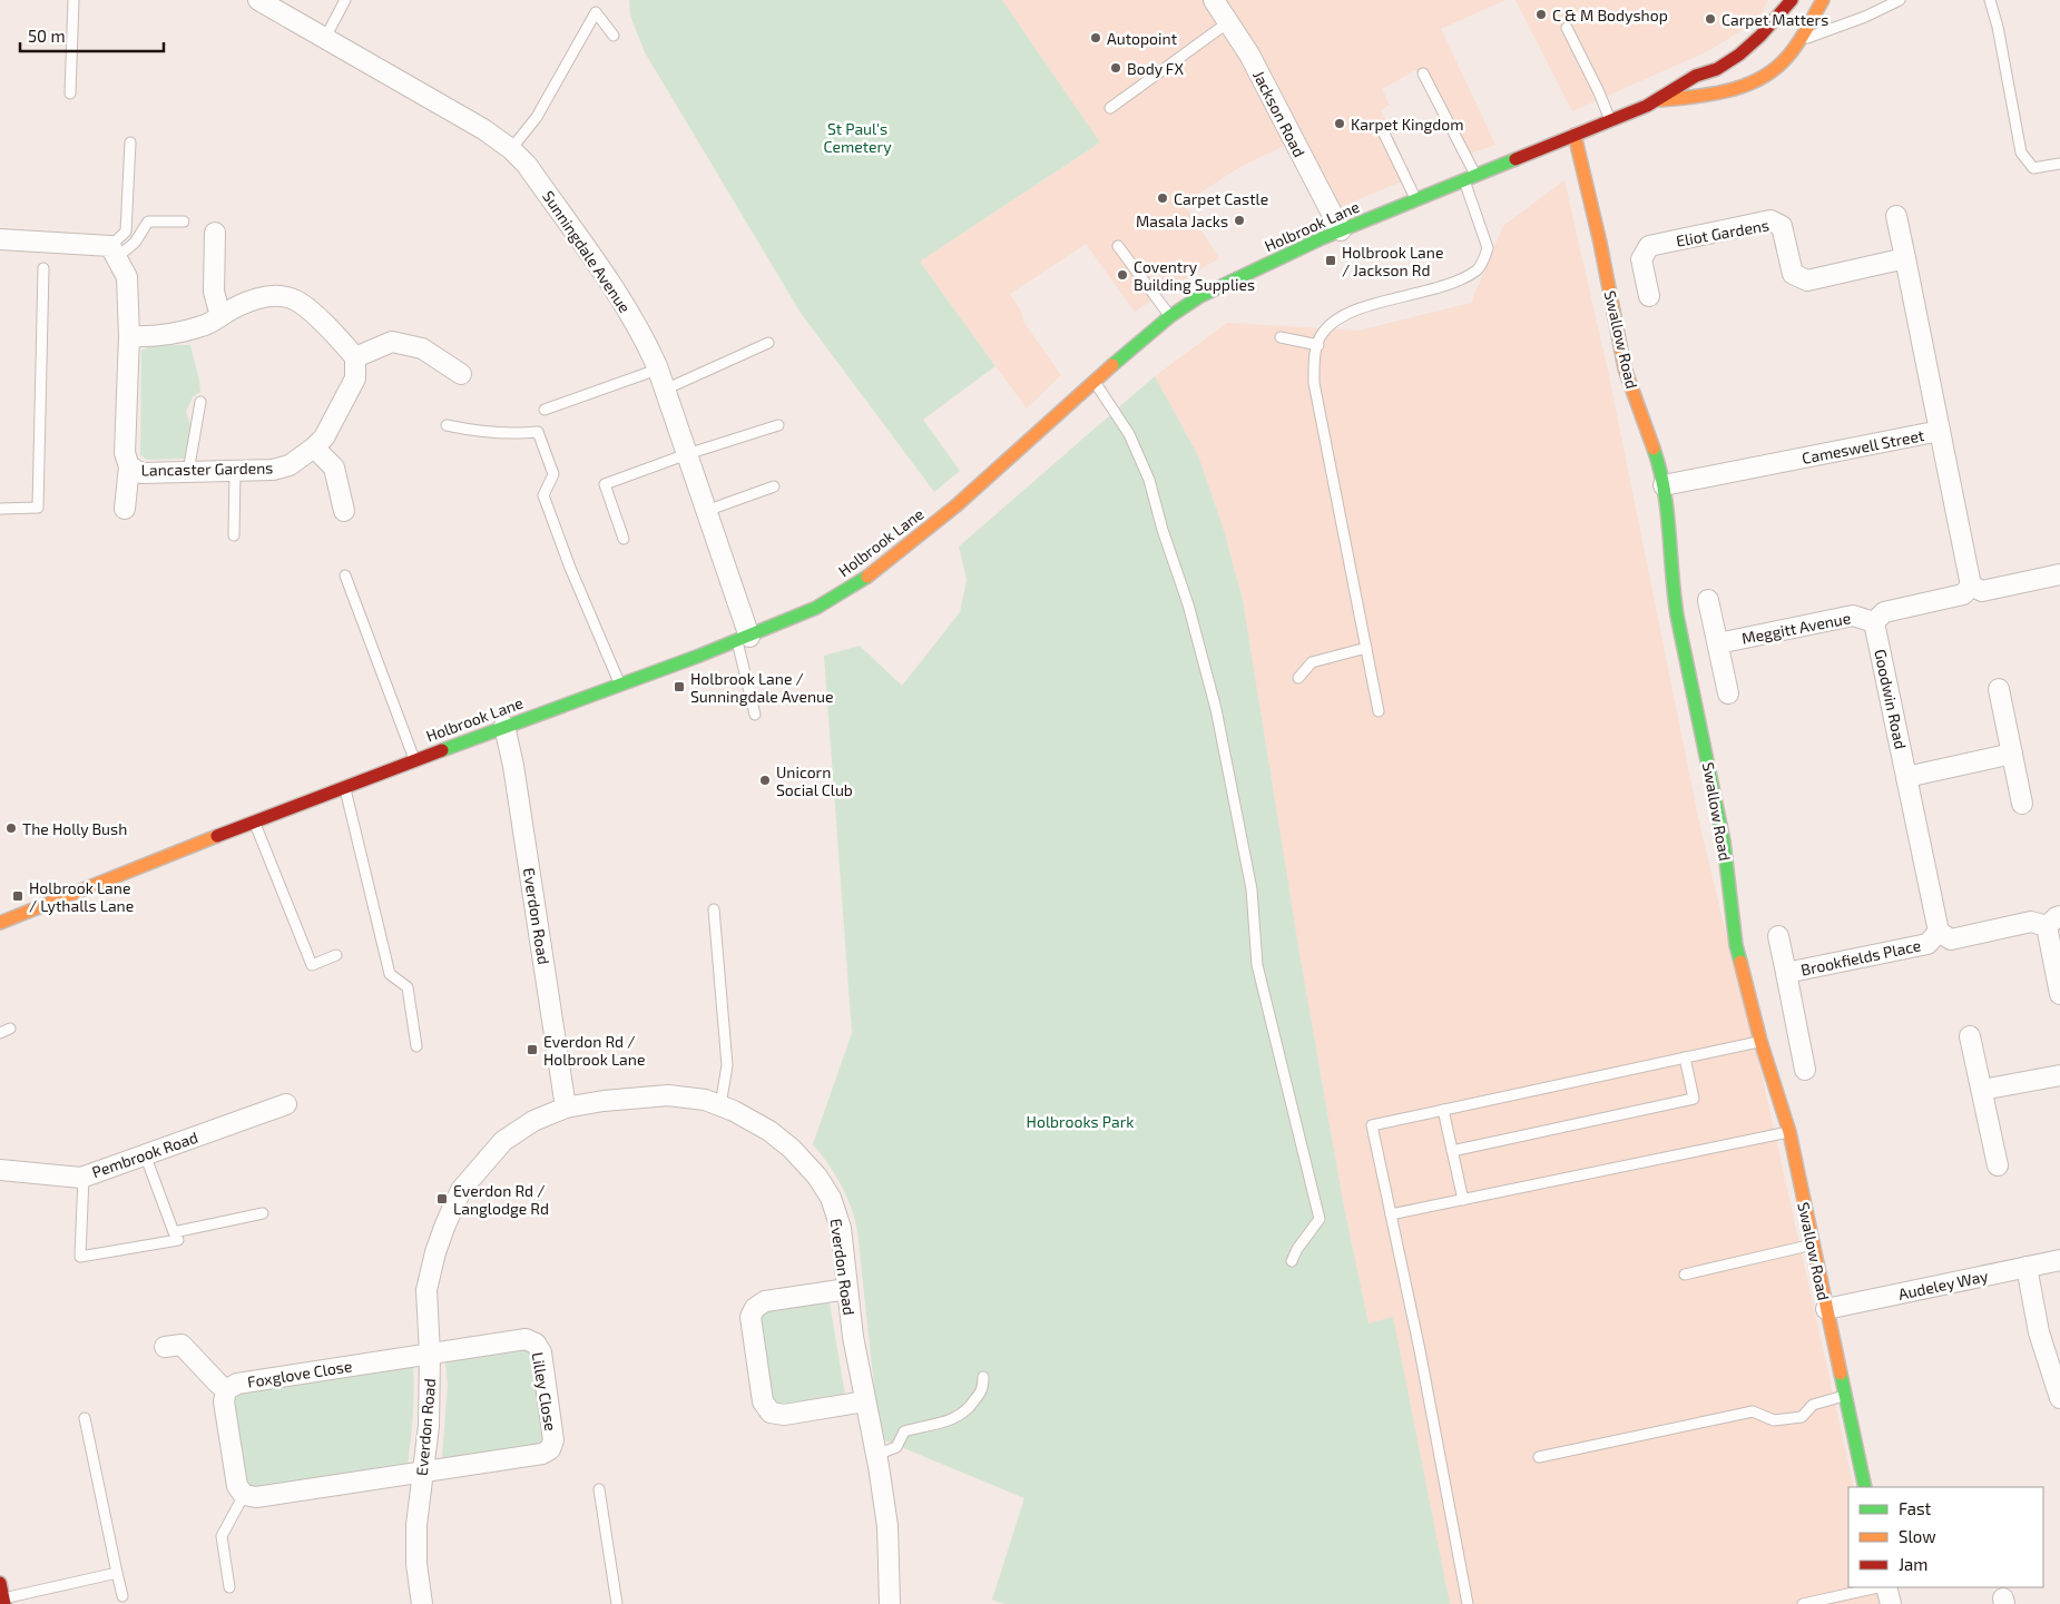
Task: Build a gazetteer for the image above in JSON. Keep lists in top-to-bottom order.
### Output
{
  "streets": {
    "street": [
      "Jackson Road",
      "Holbrook Lane",
      "Eliot Gardens",
      "Sunningdale Avenue",
      "Swallow Road",
      "Cameswell Street",
      "Lancaster Gardens",
      "Meggitt Avenue",
      "Goodwin Road",
      "Everdon Road",
      "Brookfields Place",
      "Pembrook Road",
      "Audeley Way",
      "Foxglove Close",
      "Lilley Close"
    ]
  },
  "crossings": [
    ["Jackson Road", "Holbrook Lane"],
    ["Holbrook Lane", "Sunningdale Avenue"],
    ["Holbrook Lane", "Swallow Road"],
    ["Holbrook Lane", "Everdon Road"],
    ["Swallow Road", "Cameswell Street"],
    ["Swallow Road", "Audeley Way"],
    ["Cameswell Street", "Meggitt Avenue"],
    ["Meggitt Avenue", "Goodwin Road"],
    ["Goodwin Road", "Brookfields Place"],
    ["Everdon Road", "Foxglove Close"],
    ["Everdon Road", "Lilley Close"],
    ["Foxglove Close", "Lilley Close"]
  ],
  "parks": ["St Paul's Cemetery", "Holbrooks Park"],
  "places": {
    "other": [
      "C & M Bodyshop",
      "Carpet Matters",
      "Autopoint",
      "Body FX",
      "Karpet Kingdom",
      "Carpet Castle",
      "Masala Jacks",
      "Coventry Building Supplies",
      "Unicorn Social Club",
      "The Holly Bush"
    ],
    "transit": [
      "Holbrook Lane / Jackson Rd",
      "Holbrook Lane / Sunningdale Avenue",
      "Holbrook Lane / Lythalls Lane",
      "Everdon Rd / Holbrook Lane",
      "Everdon Rd / Langlodge Rd"
    ]
  },
  "legend": ["Fast", "Slow", "Jam"],
  "scale_bar": "50 m"
}
